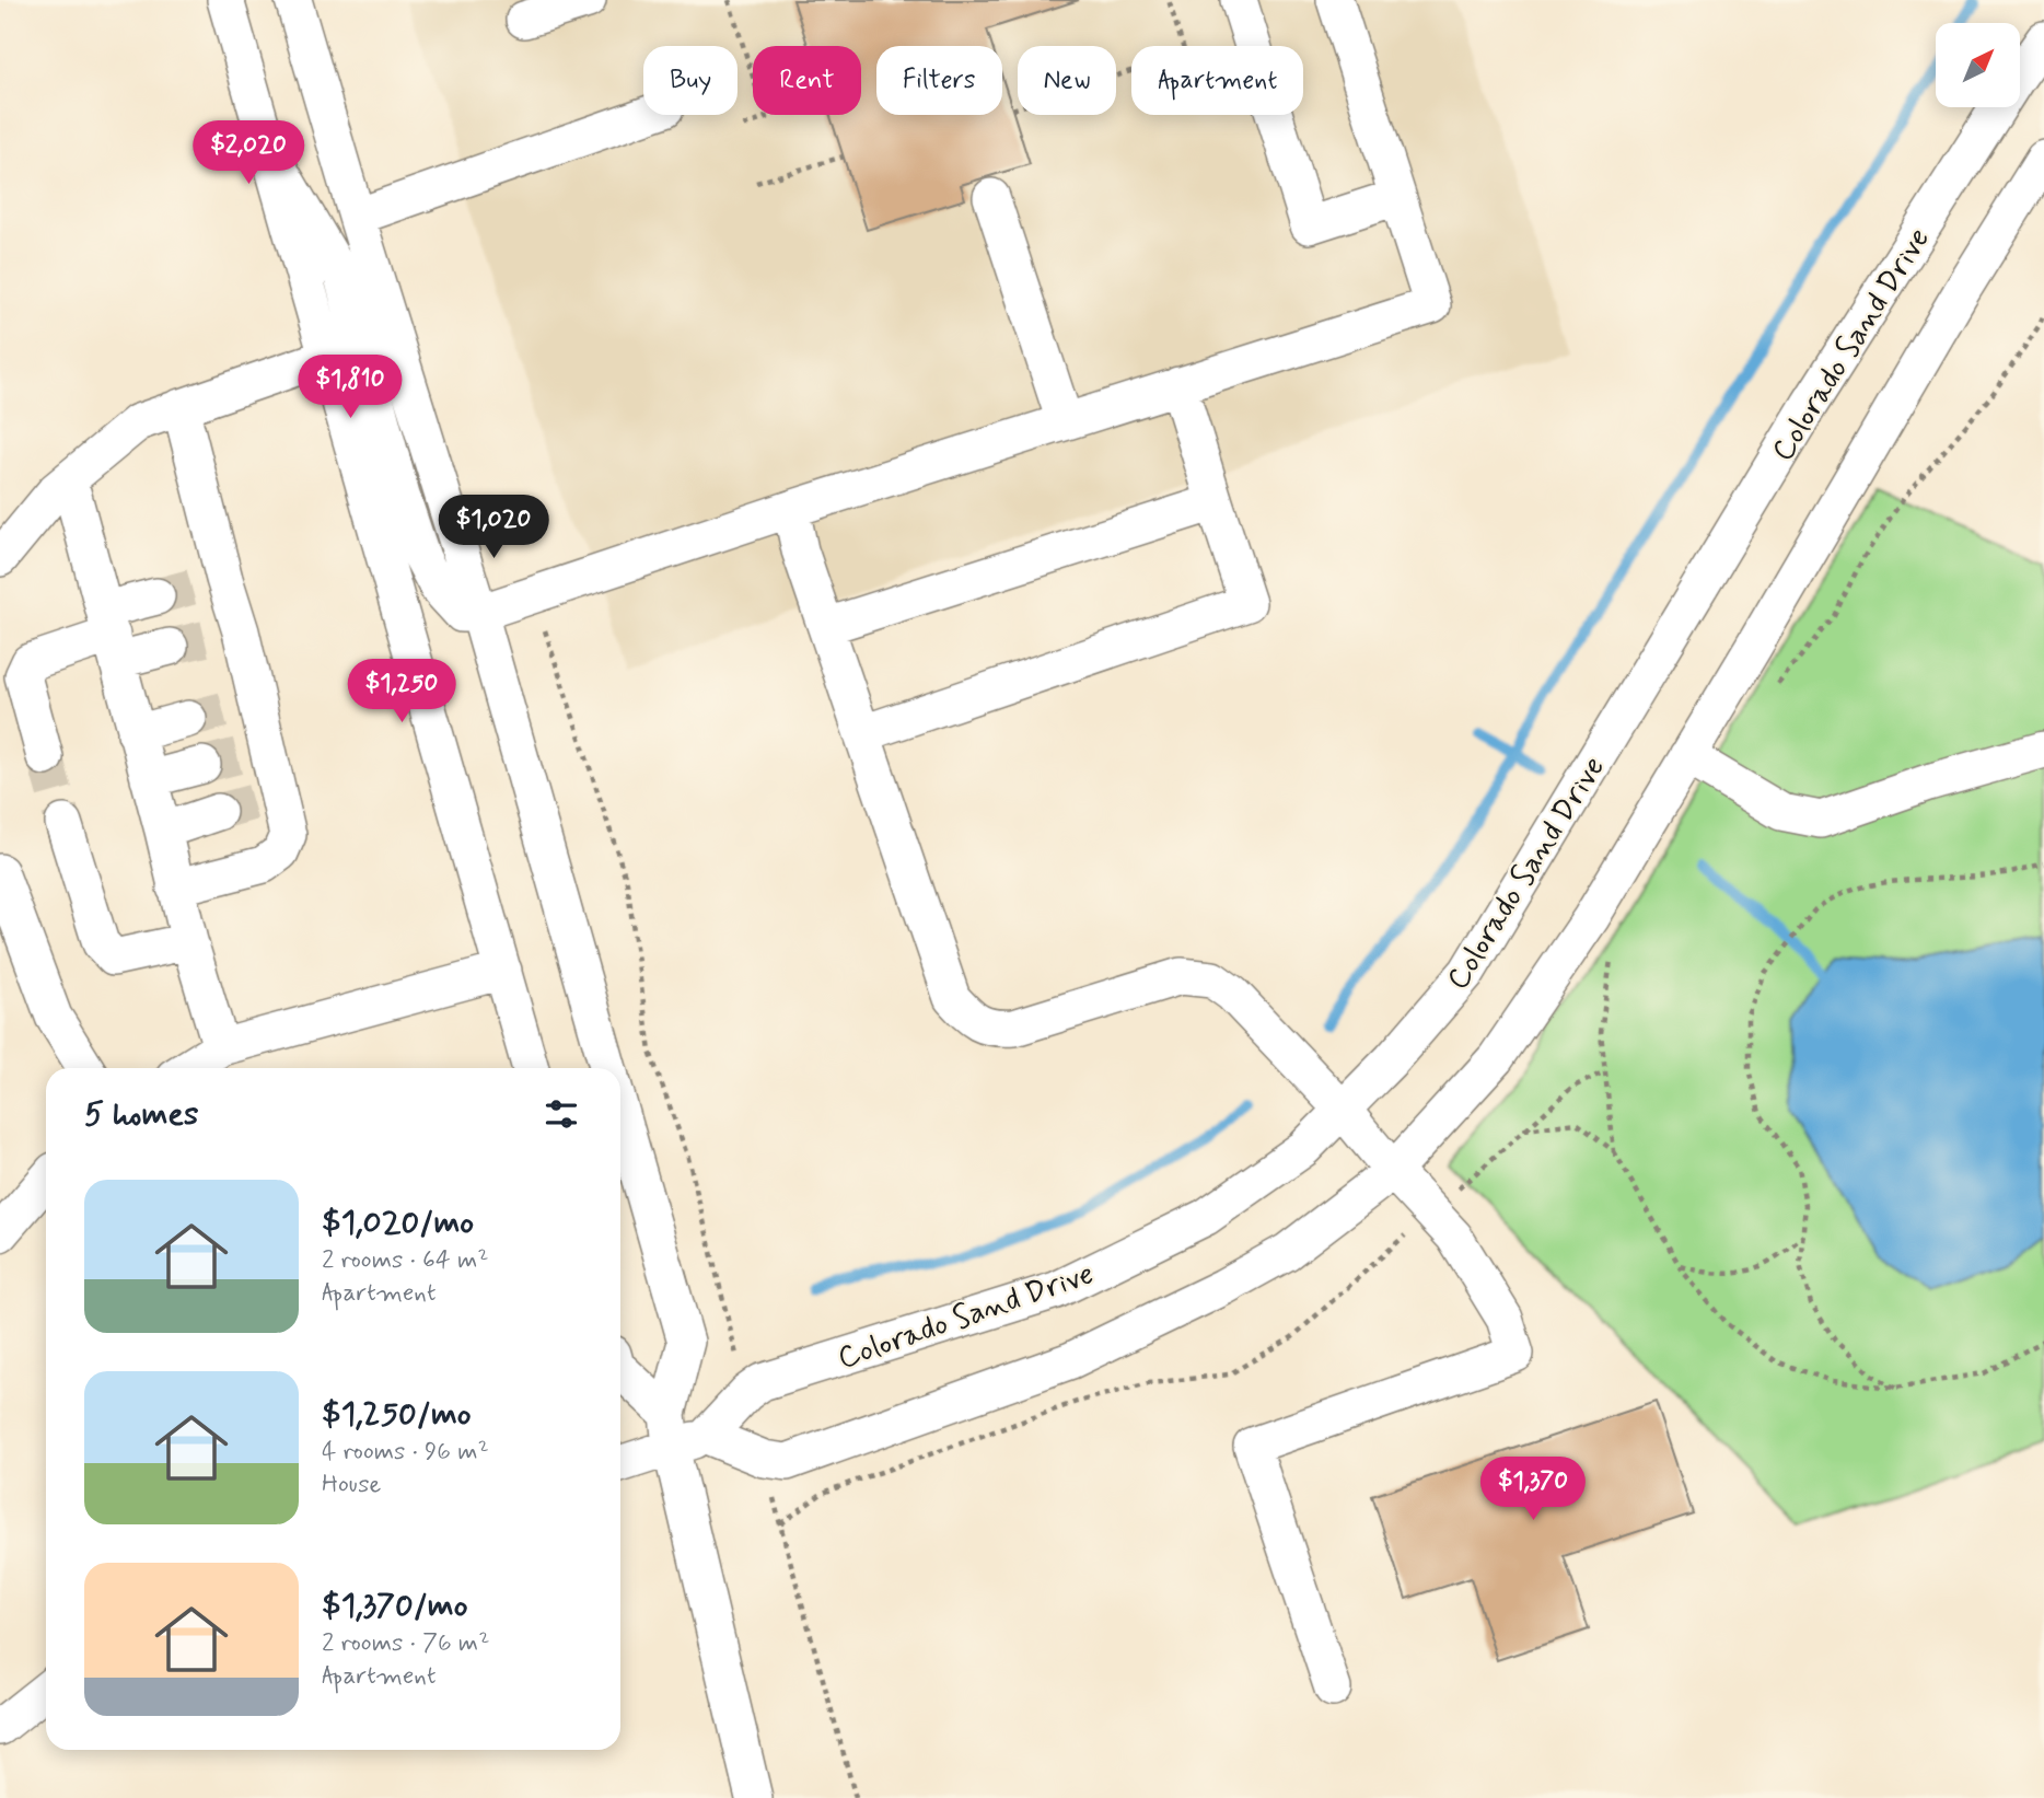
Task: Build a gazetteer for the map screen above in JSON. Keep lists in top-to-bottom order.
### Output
{
  "streets": {
    "street": ["Colorado Sand Drive"]
  },
  "north": "top right",
  "page": {
    "chip": [
      "Buy",
      "Rent",
      "Filters",
      "New",
      "Apartment"
    ],
    "price": [
      "$2,020",
      "$1,810",
      "$1,020",
      "$1,250",
      "$1,370"
    ],
    "heading": "5 homes",
    "list": [
      {
        "name": "$1,020/mo",
        "note": "2 rooms · 64 m² · Apartment"
      },
      {
        "name": "$1,250/mo",
        "note": "4 rooms · 96 m² · House"
      },
      {
        "name": "$1,370/mo",
        "note": "2 rooms · 76 m² · Apartment"
      }
    ]
  }
}
